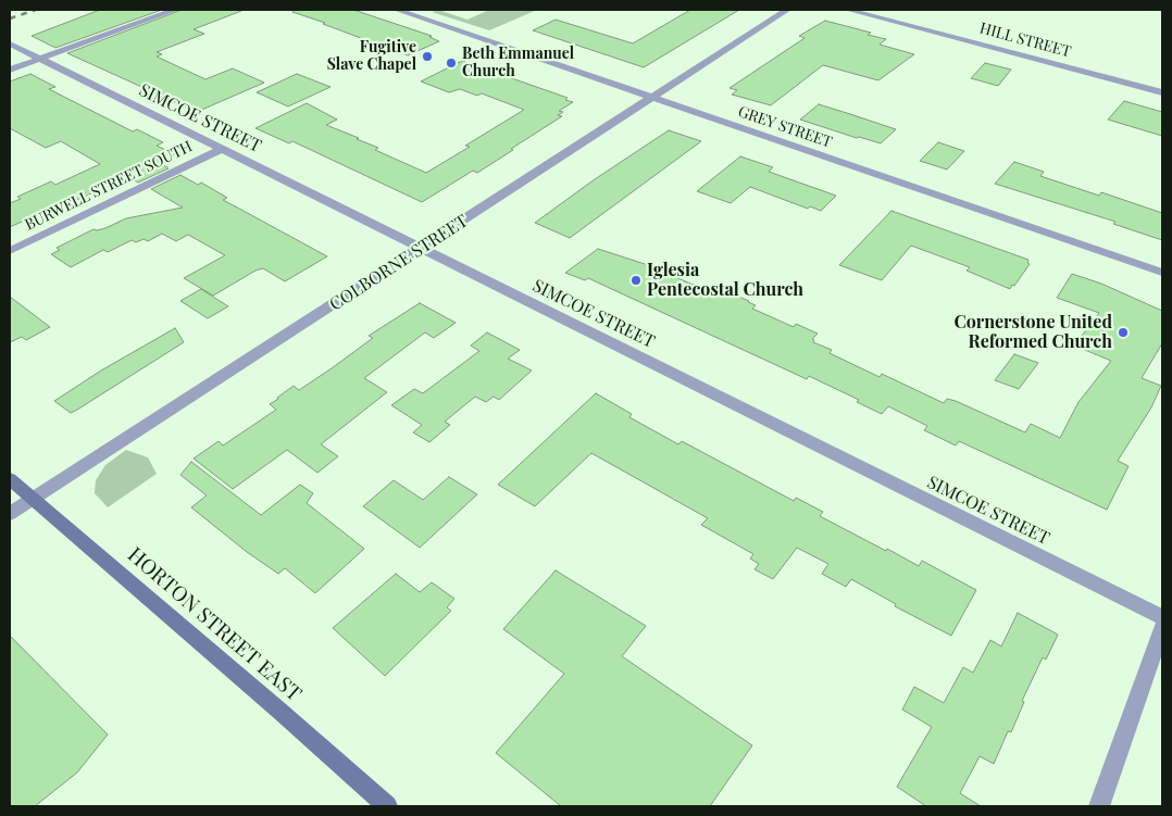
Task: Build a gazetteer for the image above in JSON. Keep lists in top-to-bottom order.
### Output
{
  "streets": {
    "main road": ["HORTON STREET EAST"],
    "street": [
      "HILL STREET",
      "SIMCOE STREET",
      "GREY STREET",
      "BURWELL STREET SOUTH",
      "COLBORNE STREET"
    ]
  },
  "crossings": [
    ["SIMCOE STREET", "BURWELL STREET SOUTH"],
    ["SIMCOE STREET", "COLBORNE STREET"],
    ["GREY STREET", "COLBORNE STREET"],
    ["COLBORNE STREET", "HORTON STREET EAST"]
  ],
  "places": [
    "Fugitive Slave Chapel",
    "Beth Emmanuel Church",
    "Iglesia Pentecostal Church",
    "Cornerstone United Reformed Church"
  ]
}
